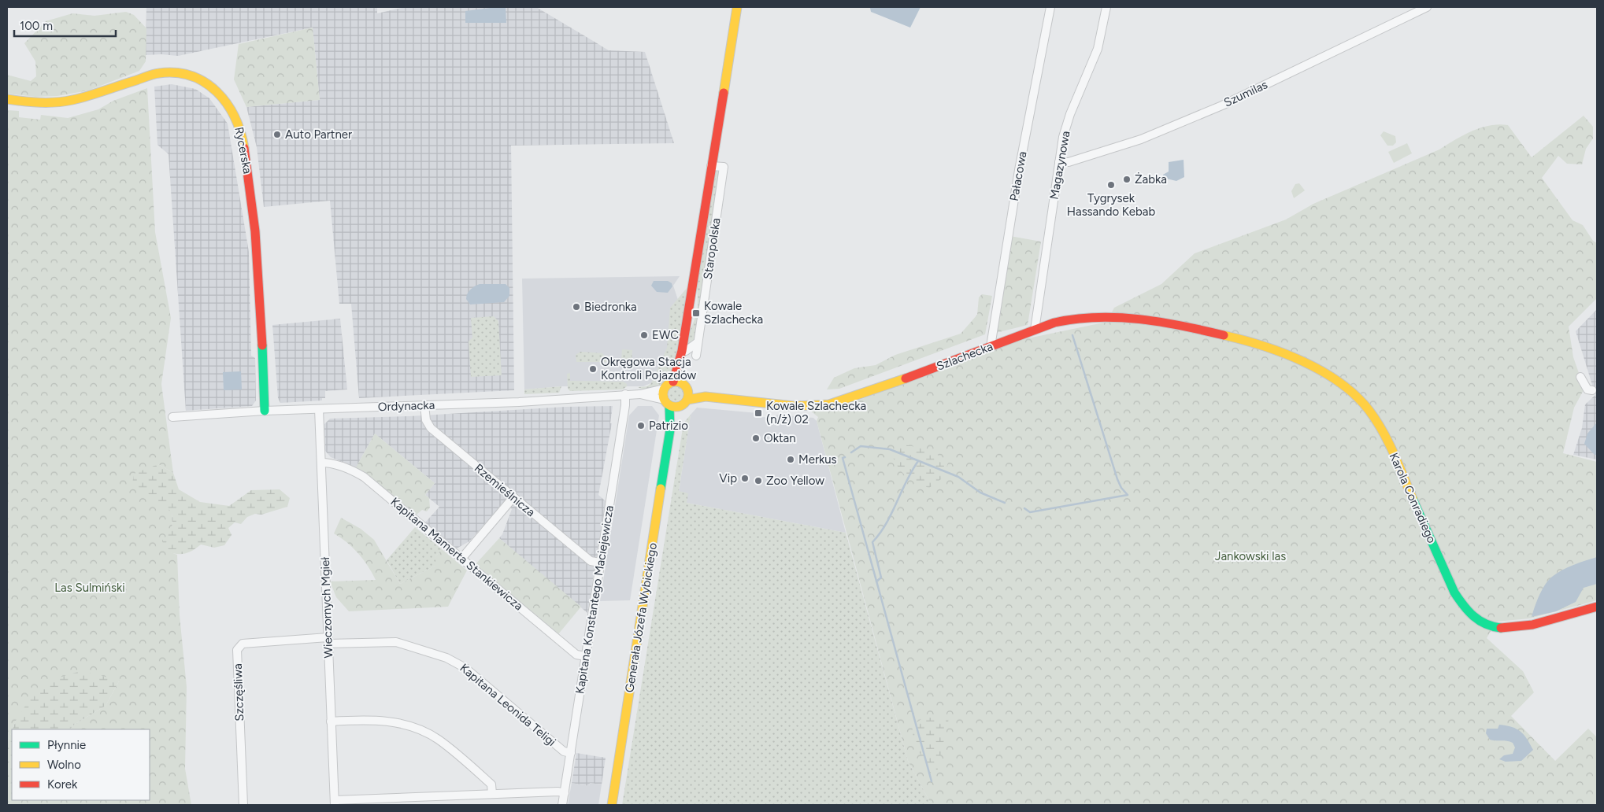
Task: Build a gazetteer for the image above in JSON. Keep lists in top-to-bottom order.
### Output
{
  "streets": {
    "street": [
      "Szumilas",
      "Rycerska",
      "Magazynowa",
      "Pałacowa",
      "Staropolska",
      "Szlachecka",
      "Ordynacka",
      "Rzemieślnicza",
      "Karola Conradiego",
      "Kapitana Mamerta Stankiewicza",
      "Kapitana Konstantego Maciejewicza",
      "Wieczornych Mgieł",
      "Generała Józefa Wybickiego",
      "Szczęśliwa",
      "Kapitana Leonida Teligi"
    ]
  },
  "crossings": [
    ["Szumilas", "Magazynowa"],
    ["Rycerska", "Ordynacka"],
    ["Magazynowa", "Szlachecka"],
    ["Pałacowa", "Szlachecka"],
    ["Staropolska", "Szlachecka"],
    ["Szlachecka", "Karola Conradiego"],
    ["Ordynacka", "Rzemieślnicza"],
    ["Ordynacka", "Kapitana Konstantego Maciejewicza"],
    ["Ordynacka", "Wieczornych Mgieł"],
    ["Ordynacka", "Generała Józefa Wybickiego"],
    ["Rzemieślnicza", "Kapitana Konstantego Maciejewicza"],
    ["Kapitana Mamerta Stankiewicza", "Kapitana Konstantego Maciejewicza"],
    ["Kapitana Mamerta Stankiewicza", "Wieczornych Mgieł"],
    ["Kapitana Konstantego Maciejewicza", "Kapitana Leonida Teligi"],
    ["Wieczornych Mgieł", "Szczęśliwa"],
    ["Wieczornych Mgieł", "Kapitana Leonida Teligi"],
    ["Szczęśliwa", "Kapitana Leonida Teligi"]
  ],
  "parks": ["Jankowski las", "Las Sulmiński"],
  "places": {
    "other": [
      "Auto Partner",
      "Żabka",
      "Tygrysek Hassando Kebab",
      "Biedronka",
      "EWC",
      "Okręgowa Stacja Kontroli Pojazdów",
      "Patrizio",
      "Oktan",
      "Merkus",
      "Vip",
      "Zoo Yellow"
    ],
    "transit": ["Kowale Szlachecka", "Kowale Szlachecka (n/ż) 02"]
  },
  "legend": ["Płynnie", "Wolno", "Korek"],
  "scale_bar": "100 m"
}
